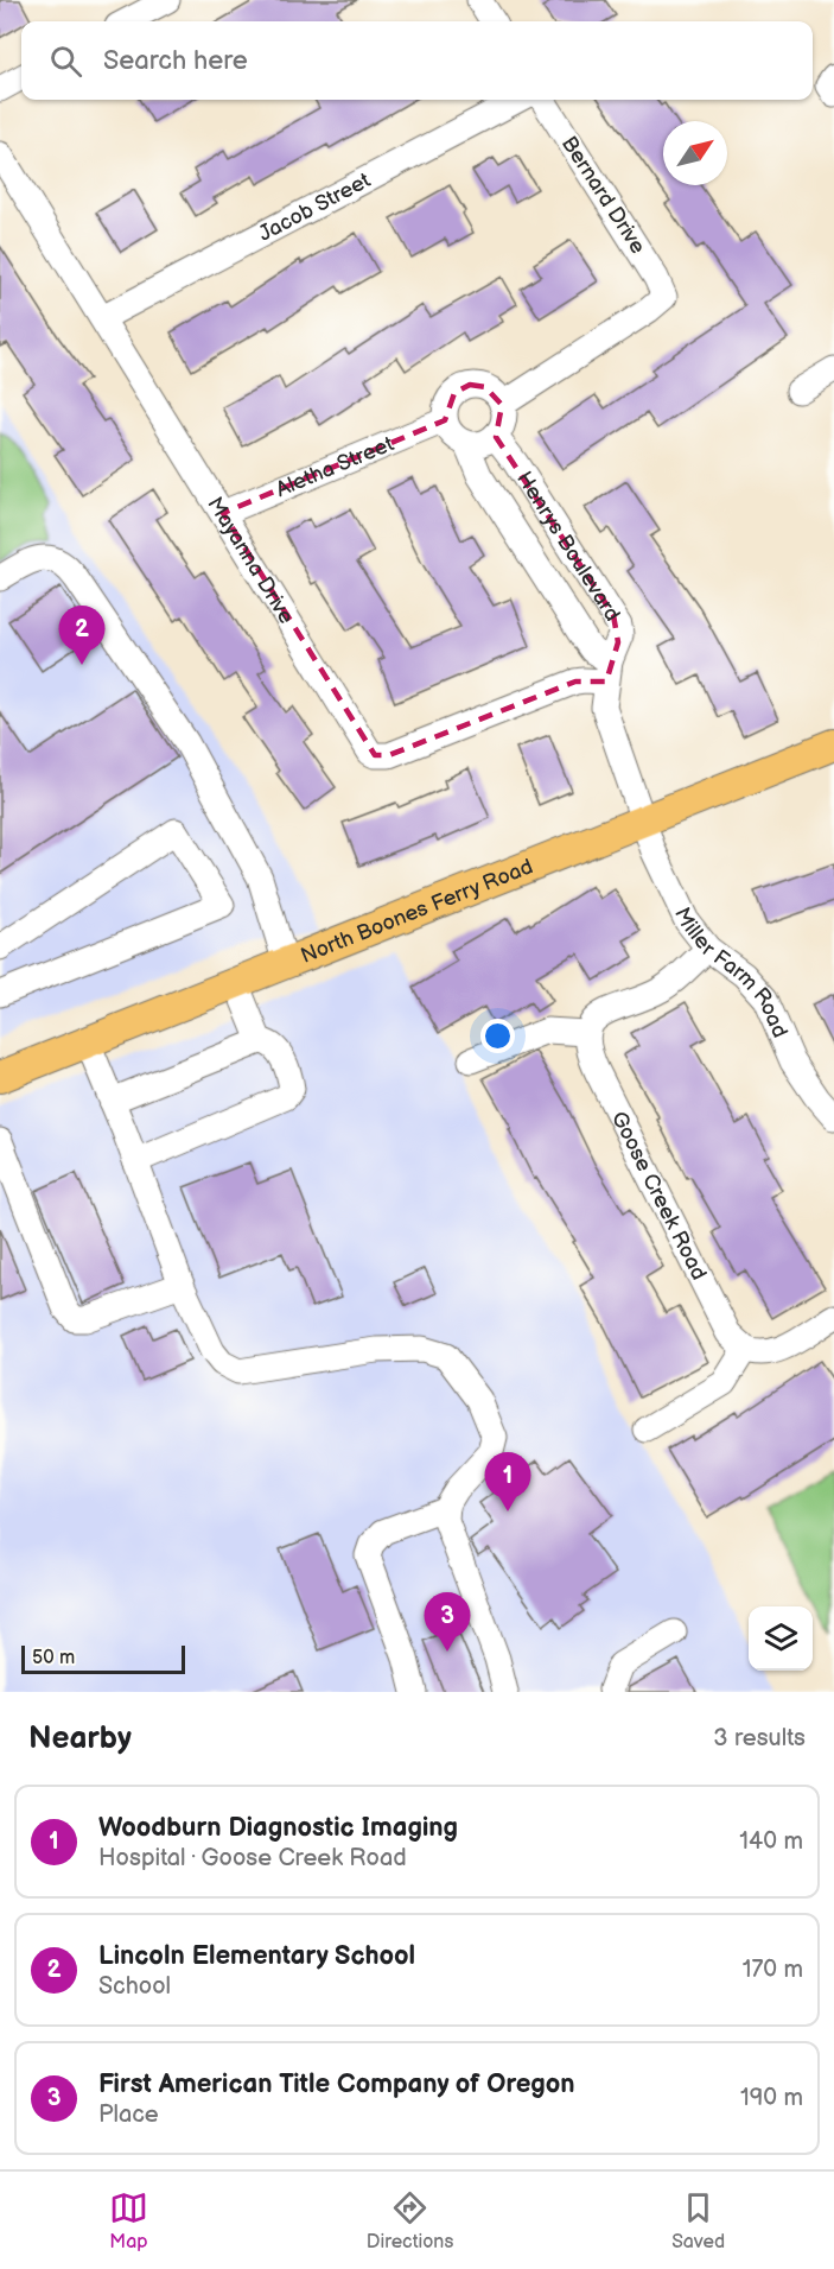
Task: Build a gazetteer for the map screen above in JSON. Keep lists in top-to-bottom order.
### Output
{
  "streets": {
    "main road": ["North Boones Ferry Road"],
    "street": [
      "Bernard Drive",
      "Jacob Street",
      "Aletha Street",
      "Henrys Boulevard",
      "Mayanna Drive",
      "Miller Farm Road",
      "Goose Creek Road"
    ]
  },
  "crossings": [
    ["Bernard Drive", "Aletha Street"],
    ["Bernard Drive", "Henrys Boulevard"],
    ["Jacob Street", "Mayanna Drive"],
    ["Aletha Street", "Henrys Boulevard"],
    ["Aletha Street", "Mayanna Drive"],
    ["Henrys Boulevard", "Mayanna Drive"],
    ["Henrys Boulevard", "North Boones Ferry Road"],
    ["Henrys Boulevard", "Miller Farm Road"],
    ["North Boones Ferry Road", "Miller Farm Road"]
  ],
  "scale_bar": "50 m",
  "north": "top right",
  "page": {
    "search": "Search here",
    "pins": ["2", "1", "3"],
    "scale": "50 m",
    "heading": ["Nearby", "3 results"],
    "list": [
      {
        "mark": "1",
        "name": "Woodburn Diagnostic Imaging",
        "note": "Hospital · Goose Creek Road",
        "value": "140 m"
      },
      {
        "mark": "2",
        "name": "Lincoln Elementary School",
        "note": "School",
        "value": "170 m"
      },
      {
        "mark": "3",
        "name": "First American Title Company of Oregon",
        "note": "Place",
        "value": "190 m"
      }
    ],
    "nav": ["Map", "Directions", "Saved"]
  }
}
